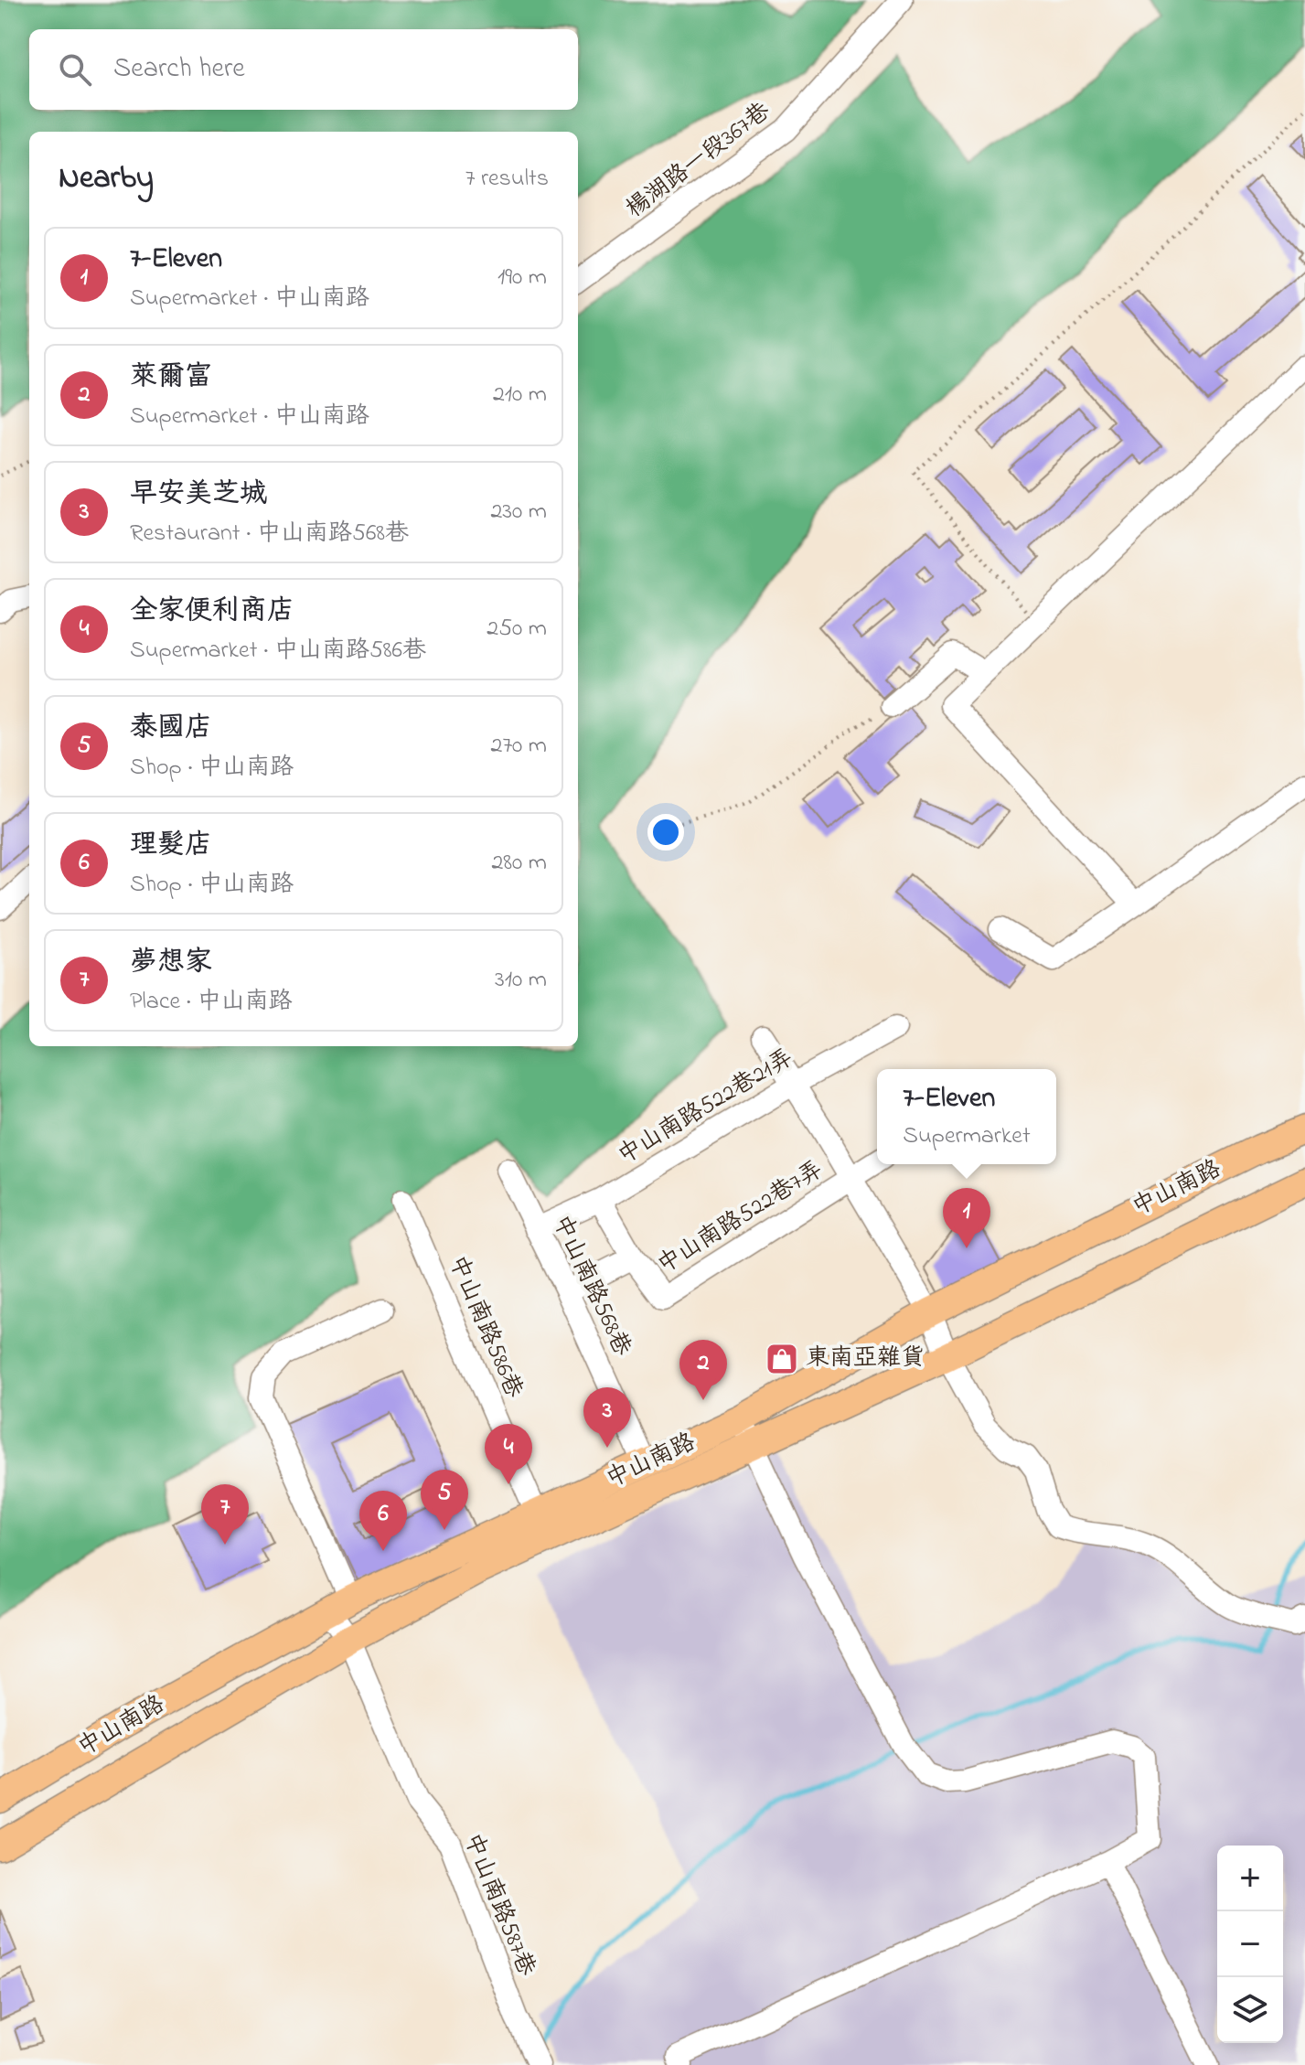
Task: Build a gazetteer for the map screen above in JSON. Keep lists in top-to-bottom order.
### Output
{
  "streets": {
    "main road": ["中山南路"],
    "street": [
      "楊湖路一段367巷",
      "中山南路522巷21弄",
      "中山南路522巷7弄",
      "中山南路568巷",
      "中山南路586巷",
      "中山南路587巷"
    ]
  },
  "crossings": [
    ["中山南路522巷21弄", "中山南路568巷"],
    ["中山南路", "中山南路568巷"],
    ["中山南路", "中山南路586巷"],
    ["中山南路", "中山南路587巷"]
  ],
  "places": {
    "shop": ["東南亞雜貨"]
  },
  "page": {
    "search": "Search here",
    "heading": ["Nearby", "7 results"],
    "list": [
      {
        "mark": "1",
        "name": "7-Eleven",
        "note": "Supermarket · 中山南路",
        "value": "190 m"
      },
      {
        "mark": "2",
        "name": "萊爾富",
        "note": "Supermarket · 中山南路",
        "value": "210 m"
      },
      {
        "mark": "3",
        "name": "早安美芝城",
        "note": "Restaurant · 中山南路568巷",
        "value": "230 m"
      },
      {
        "mark": "4",
        "name": "全家便利商店",
        "note": "Supermarket · 中山南路586巷",
        "value": "250 m"
      },
      {
        "mark": "5",
        "name": "泰國店",
        "note": "Shop · 中山南路",
        "value": "270 m"
      },
      {
        "mark": "6",
        "name": "理髮店",
        "note": "Shop · 中山南路",
        "value": "280 m"
      },
      {
        "mark": "7",
        "name": "夢想家",
        "note": "Place · 中山南路",
        "value": "310 m"
      }
    ],
    "popup": ["7-Eleven", "Supermarket"],
    "pins": [
      "1",
      "2",
      "3",
      "4",
      "5",
      "7",
      "6"
    ],
    "map_buttons": ["+", "−"]
  }
}
